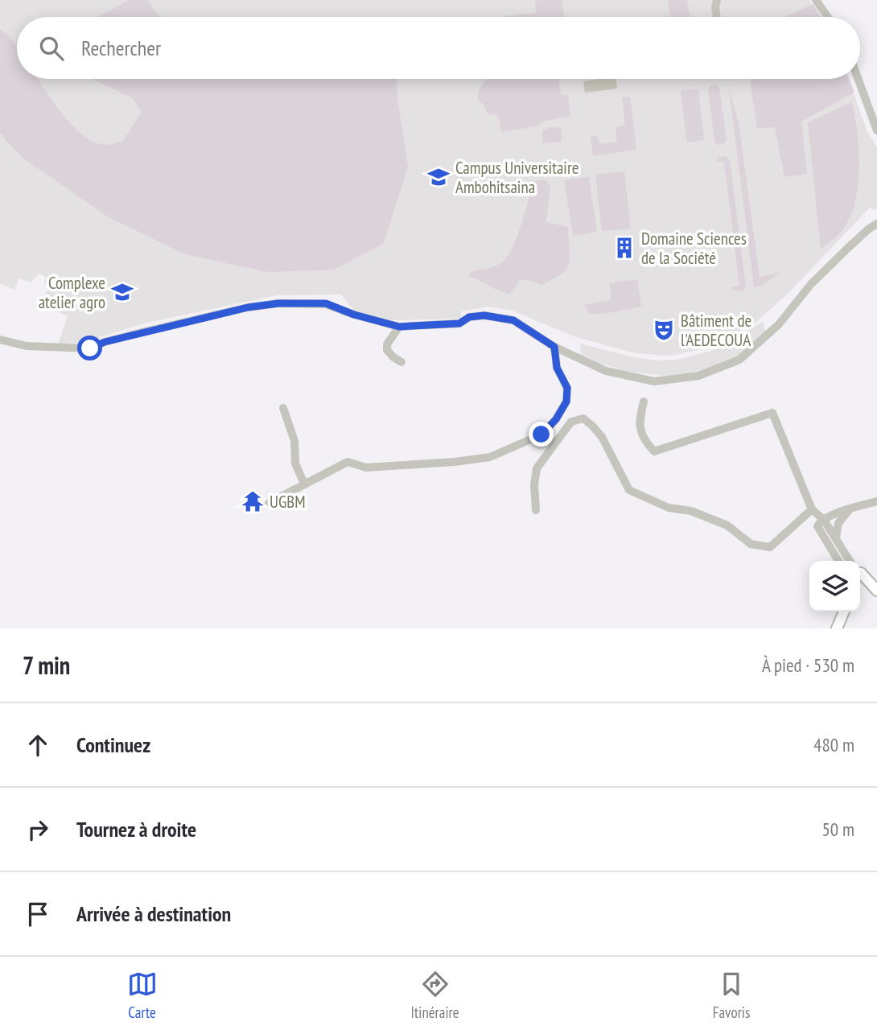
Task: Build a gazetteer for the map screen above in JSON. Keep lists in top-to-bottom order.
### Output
{
  "places": {
    "school or university": ["Campus Universitaire Ambohitsaina", "Complexe atelier agro"],
    "building": ["Domaine Sciences de la Société"],
    "theatre": ["Bâtiment de l'AEDECOUA"],
    "temple": ["UGBM"]
  },
  "page": {
    "search": "Rechercher",
    "heading": ["7 min", "À pied · 530 m"],
    "list": [
      ["Continuez", "480 m"],
      ["Tournez à droite", "50 m"],
      "Arrivée à destination"
    ],
    "nav": ["Carte", "Itinéraire", "Favoris"]
  }
}
